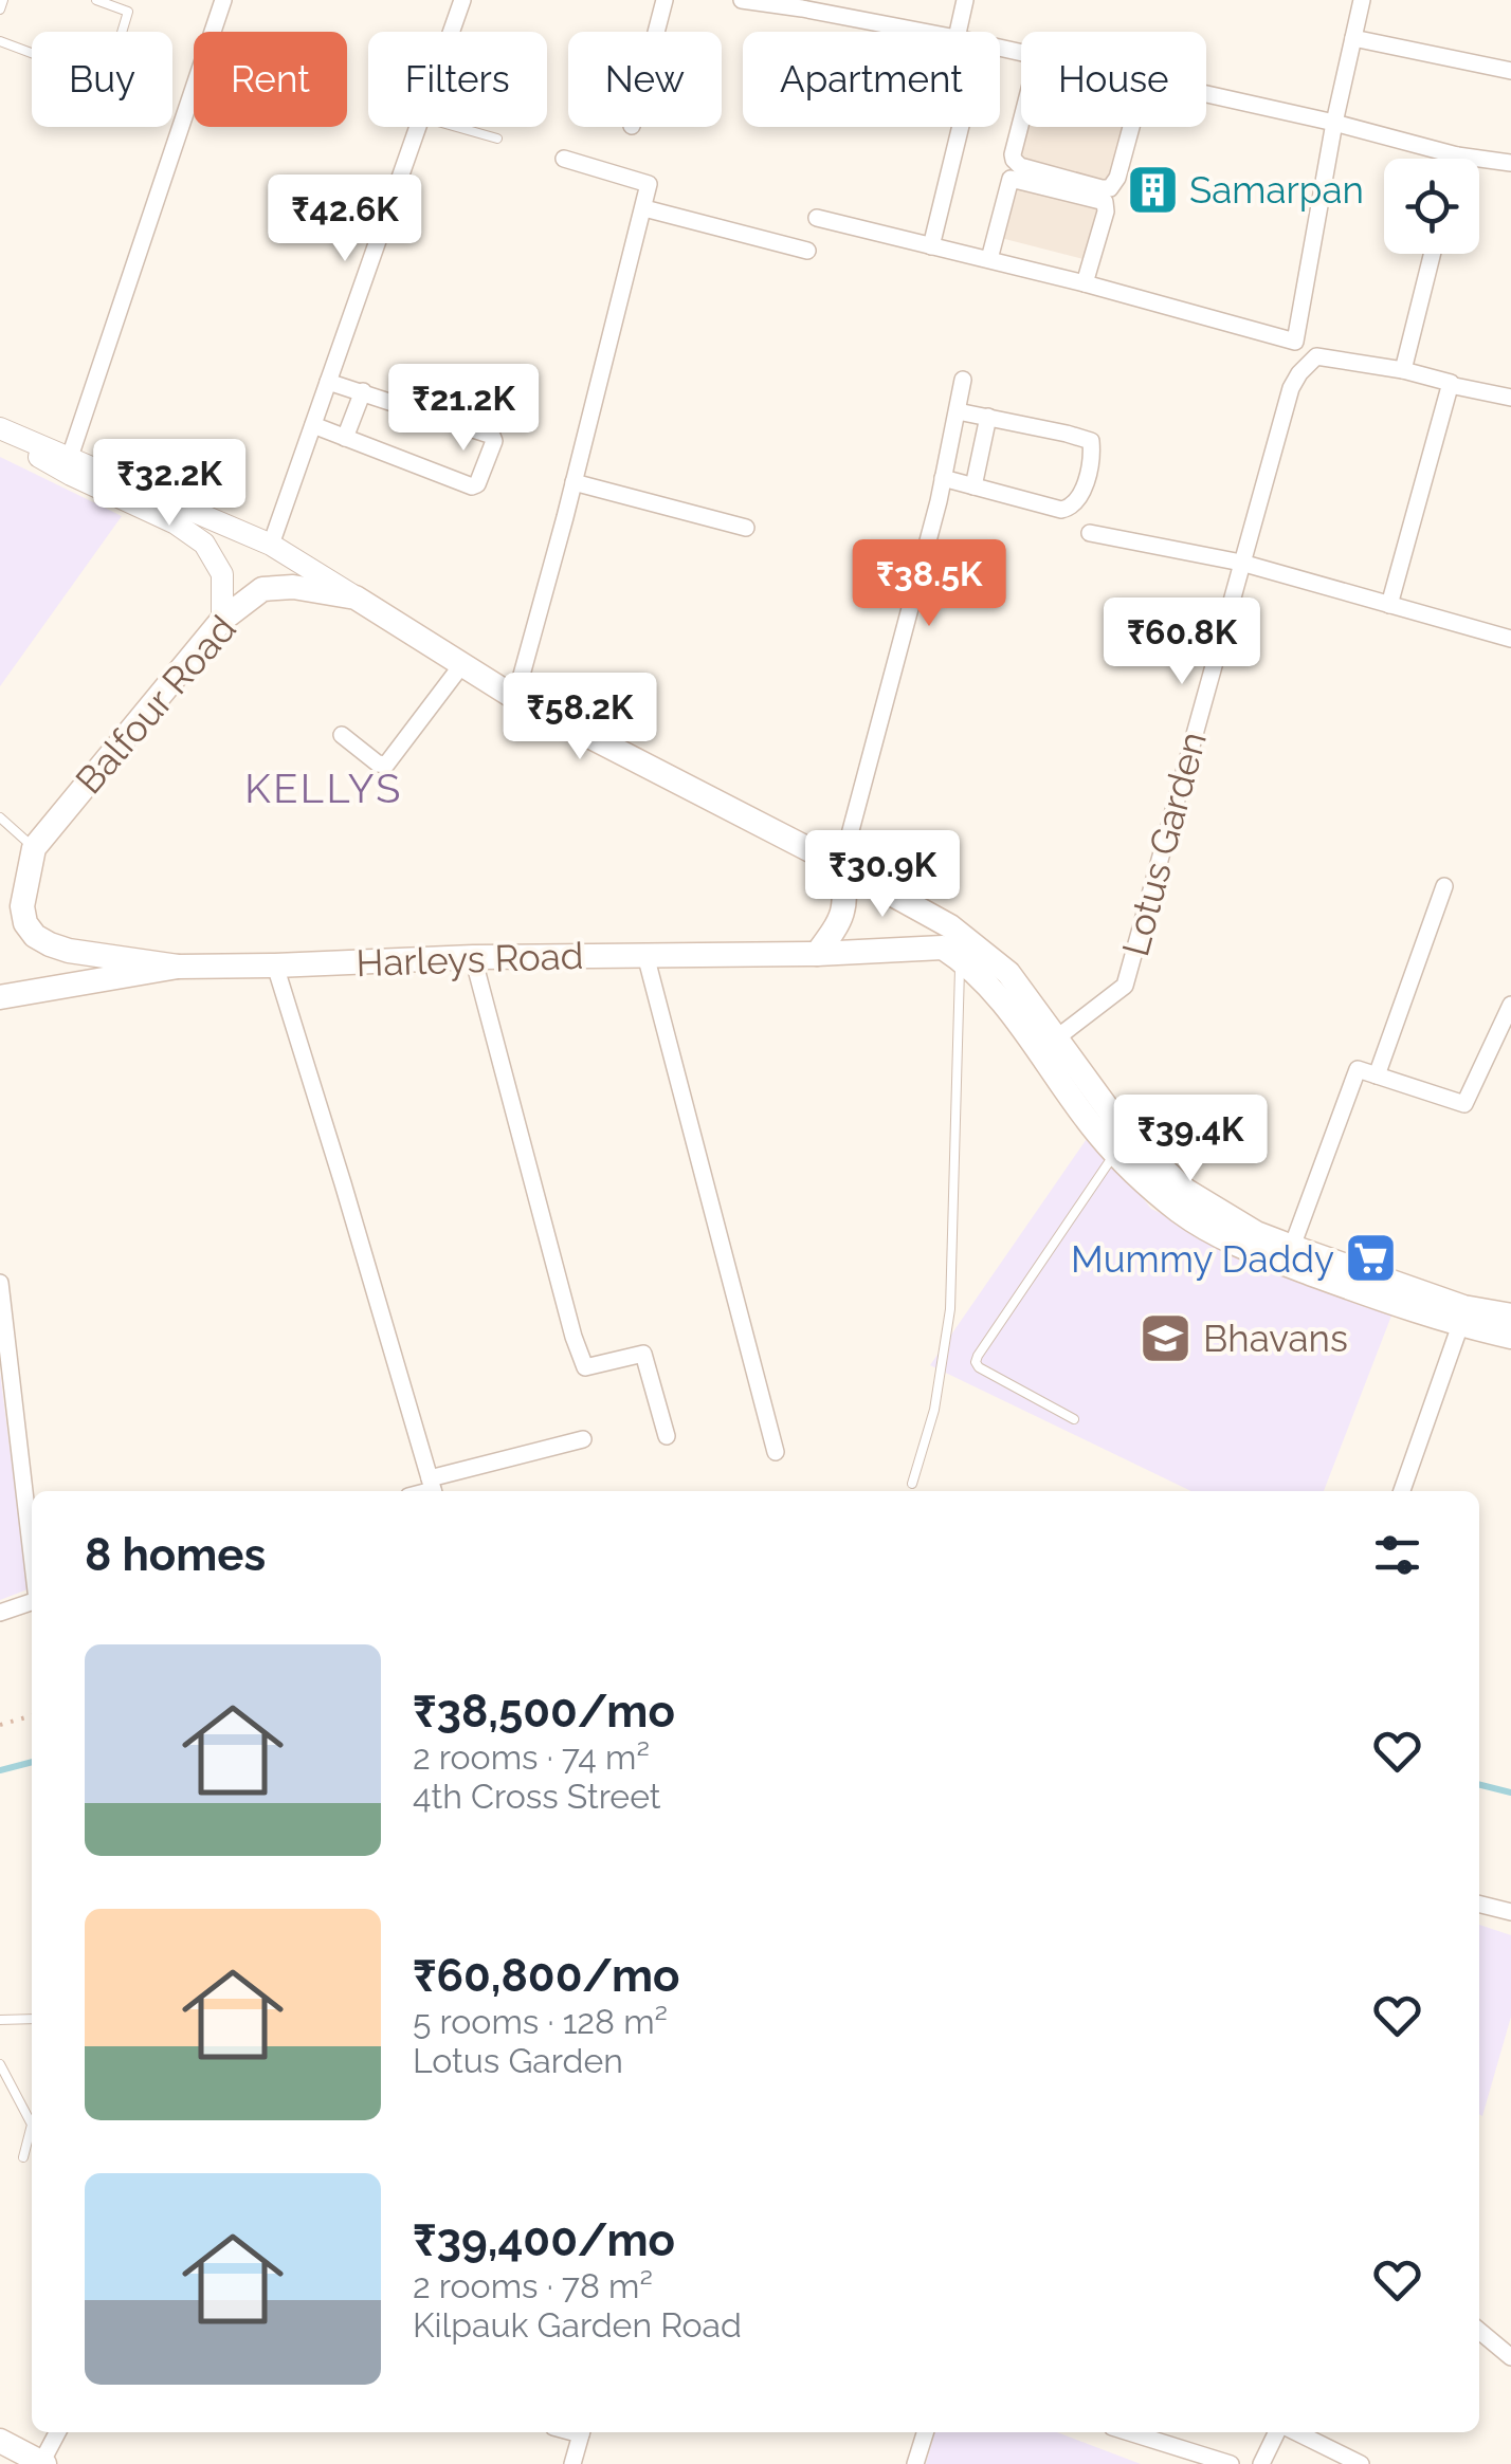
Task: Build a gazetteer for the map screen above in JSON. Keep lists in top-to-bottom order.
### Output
{
  "streets": {
    "main road": ["Balfour Road", "Harleys Road"],
    "street": ["Lotus Garden"]
  },
  "districts": ["KELLYS"],
  "places": {
    "building": ["Samarpan"],
    "supermarket": ["Mummy Daddy"],
    "school or university": ["Bhavans"]
  },
  "page": {
    "chip": [
      "Buy",
      "Rent",
      "Filters",
      "New",
      "Apartment",
      "House"
    ],
    "price": [
      "₹42.6K",
      "₹21.2K",
      "₹32.2K",
      "₹38.5K",
      "₹60.8K",
      "₹58.2K",
      "₹30.9K",
      "₹39.4K"
    ],
    "heading": "8 homes",
    "list": [
      {
        "name": "₹38,500/mo",
        "note": "2 rooms · 74 m² · 4th Cross Street"
      },
      {
        "name": "₹60,800/mo",
        "note": "5 rooms · 128 m² · Lotus Garden"
      },
      {
        "name": "₹39,400/mo",
        "note": "2 rooms · 78 m² · Kilpauk Garden Road"
      }
    ]
  }
}
